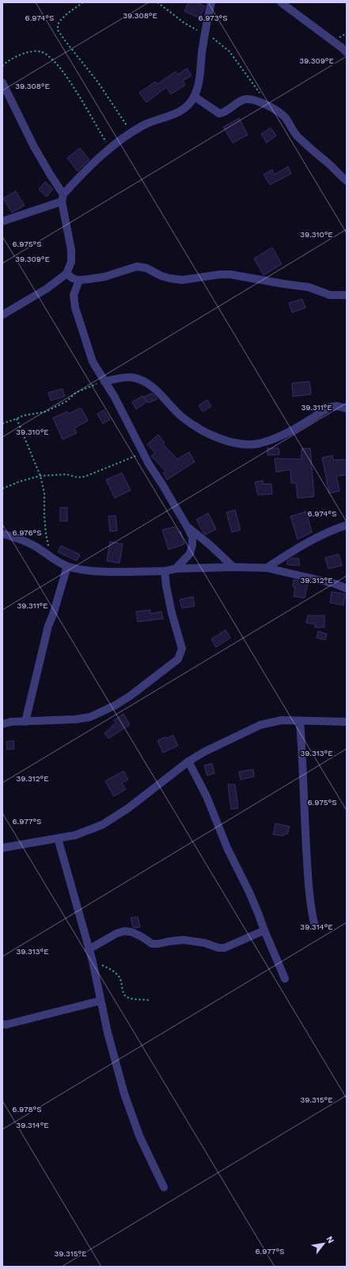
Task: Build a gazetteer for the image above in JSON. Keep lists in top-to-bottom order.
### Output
{
  "north": "top right",
  "coordinates": [
    "39.308°E",
    "6.974°S",
    "6.973°S",
    "39.309°E",
    "39.310°E",
    "6.975°S",
    "39.311°E",
    "6.976°S",
    "39.312°E",
    "39.313°E",
    "6.977°S",
    "39.314°E",
    "39.315°E",
    "6.978°S"
  ]
}
